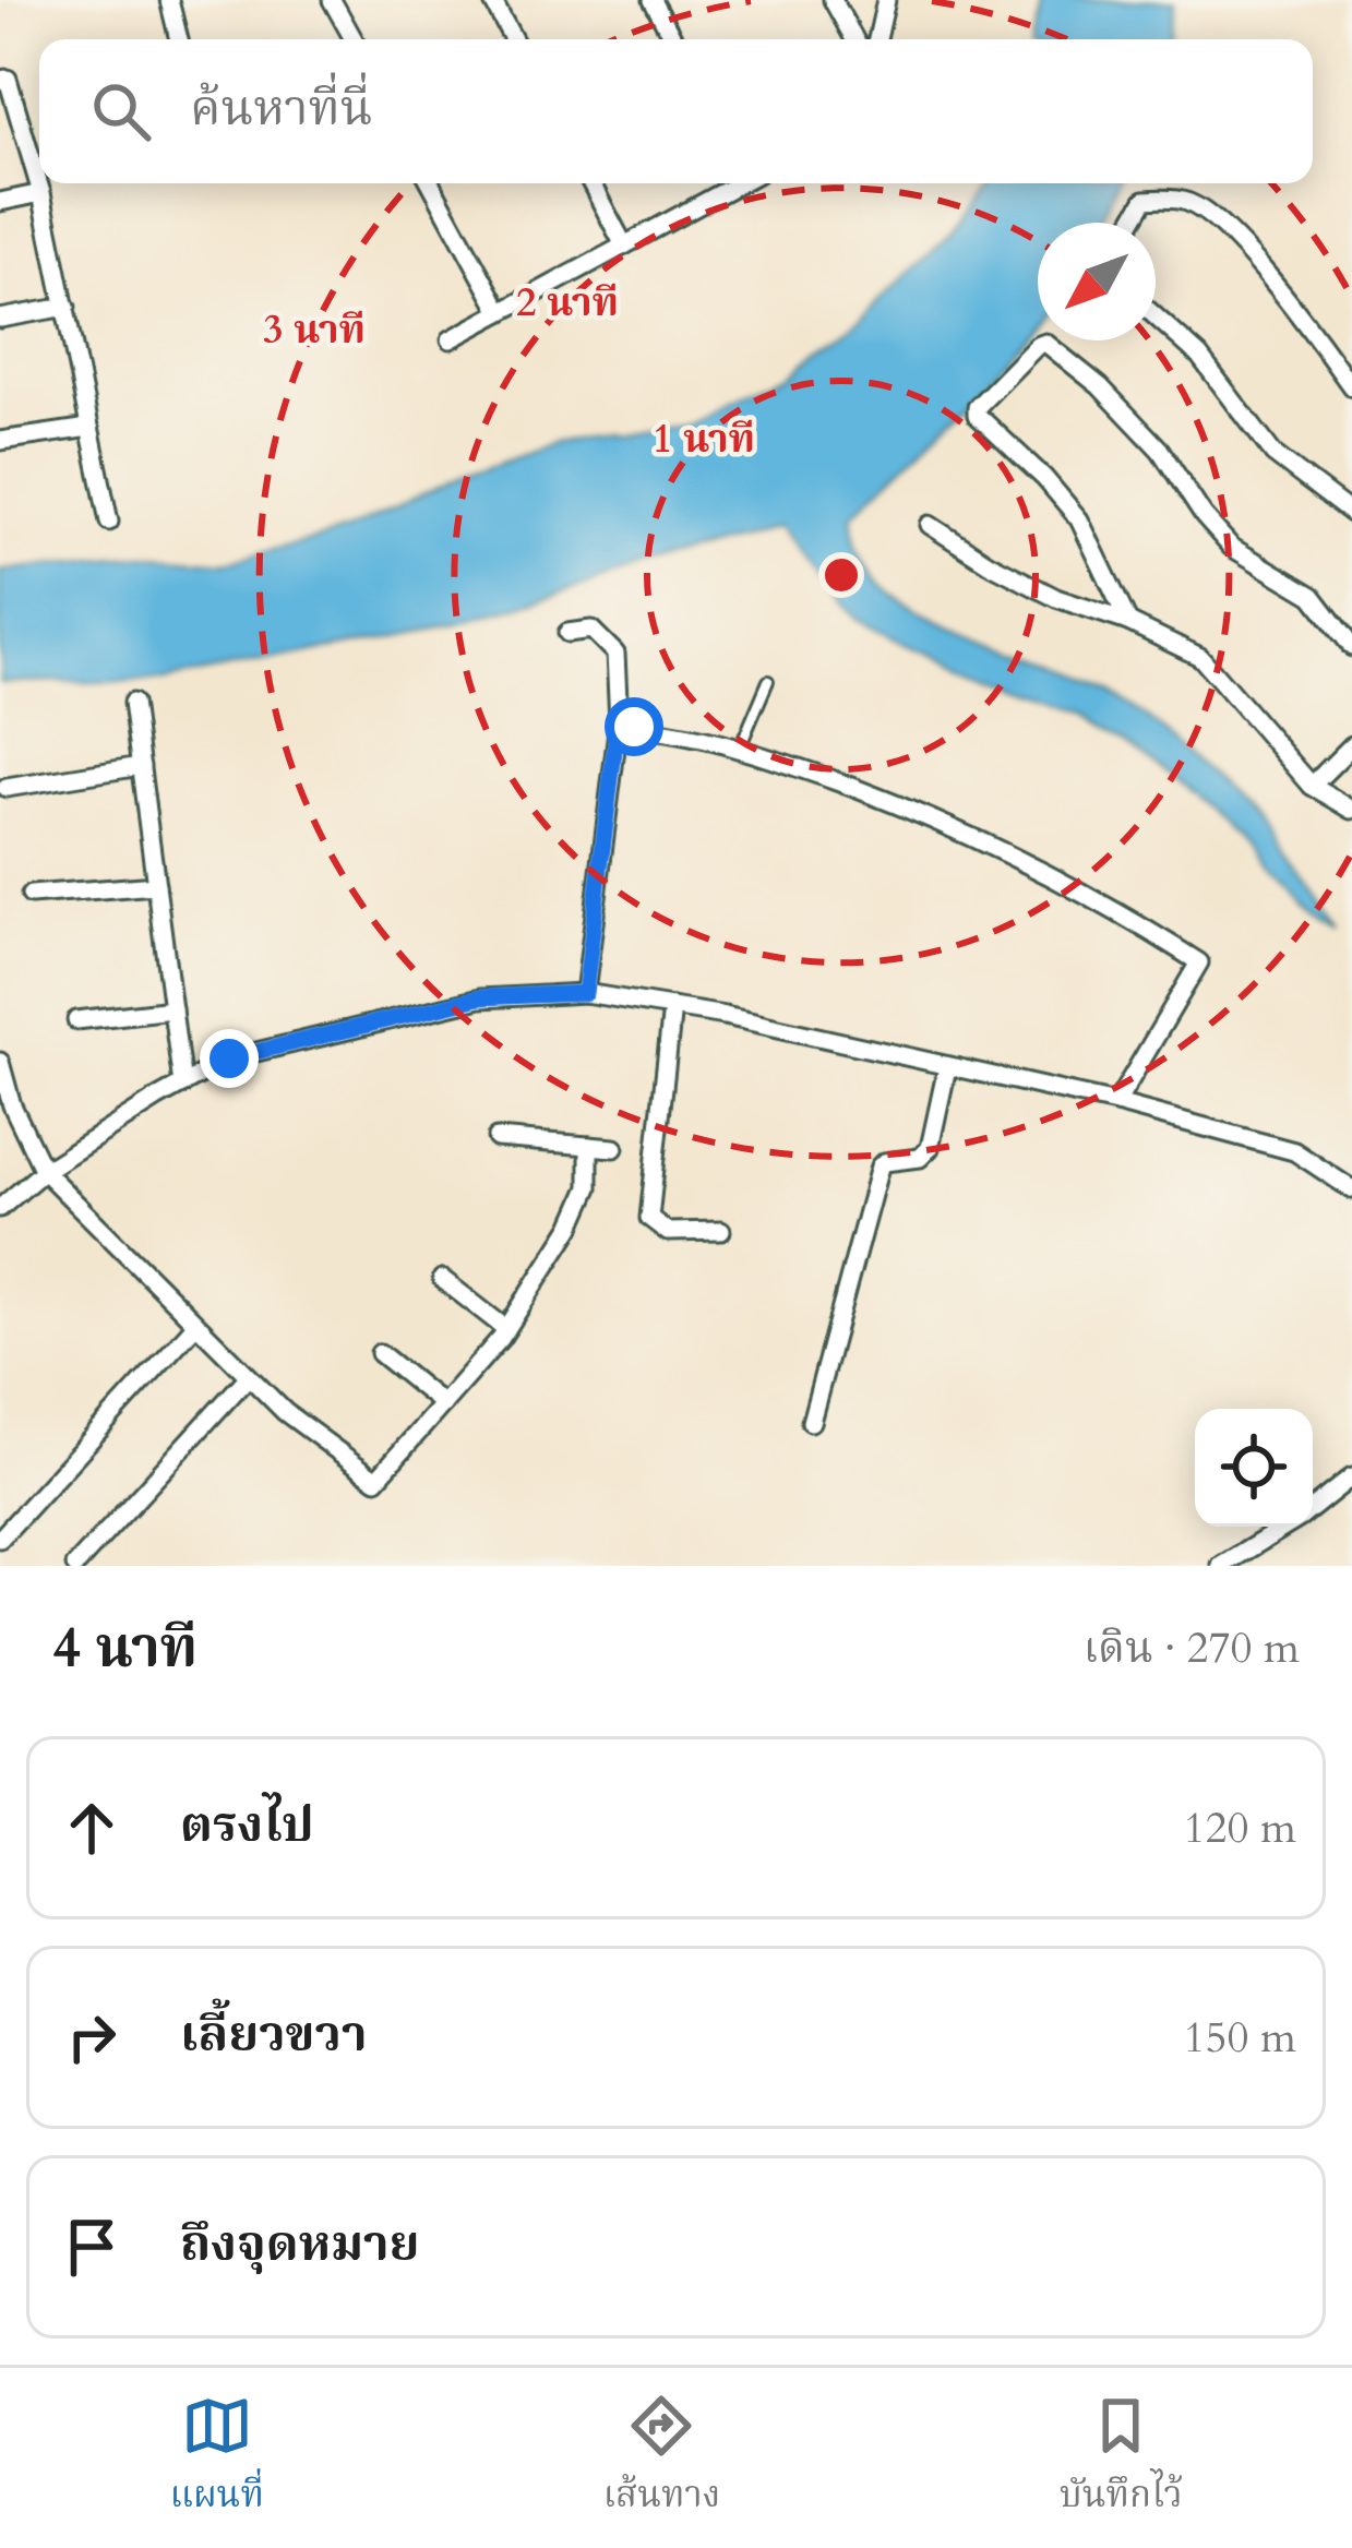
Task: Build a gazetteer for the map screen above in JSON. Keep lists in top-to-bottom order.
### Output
{
  "north": "bottom left",
  "page": {
    "search": "ค้นหาที่นี่",
    "heading": ["4 นาที", "เดิน · 270 m"],
    "list": [
      ["ตรงไป", "120 m"],
      ["เลี้ยวขวา", "150 m"],
      "ถึงจุดหมาย"
    ],
    "nav": ["แผนที่", "เส้นทาง", "บันทึกไว้"]
  },
  "rings": ["2 นาที", "3 นาที", "1 นาที"]
}
